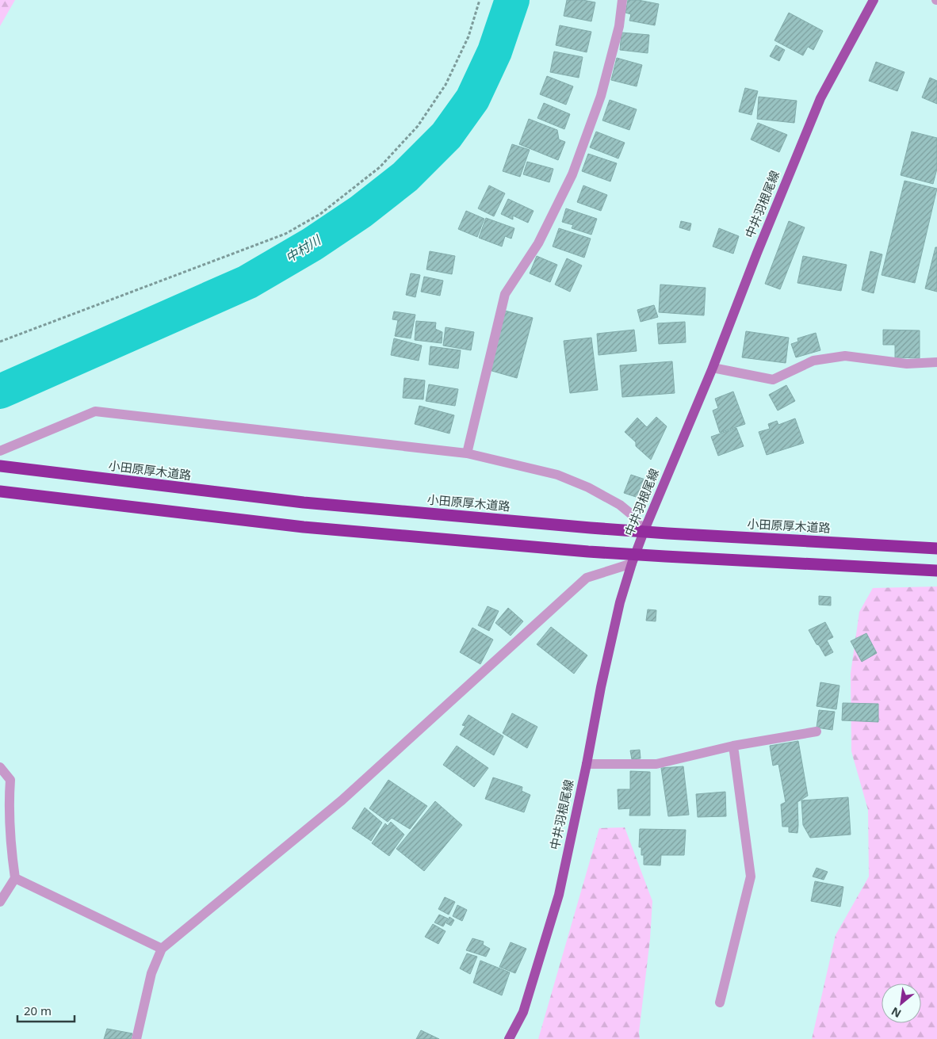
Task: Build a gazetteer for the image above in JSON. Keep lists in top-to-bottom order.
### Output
{
  "streets": {
    "highway": ["小田原厚木道路"],
    "main road": ["中井羽根尾線"]
  },
  "water": ["中村川"],
  "scale_bar": "20 m",
  "north": "bottom left"
}
